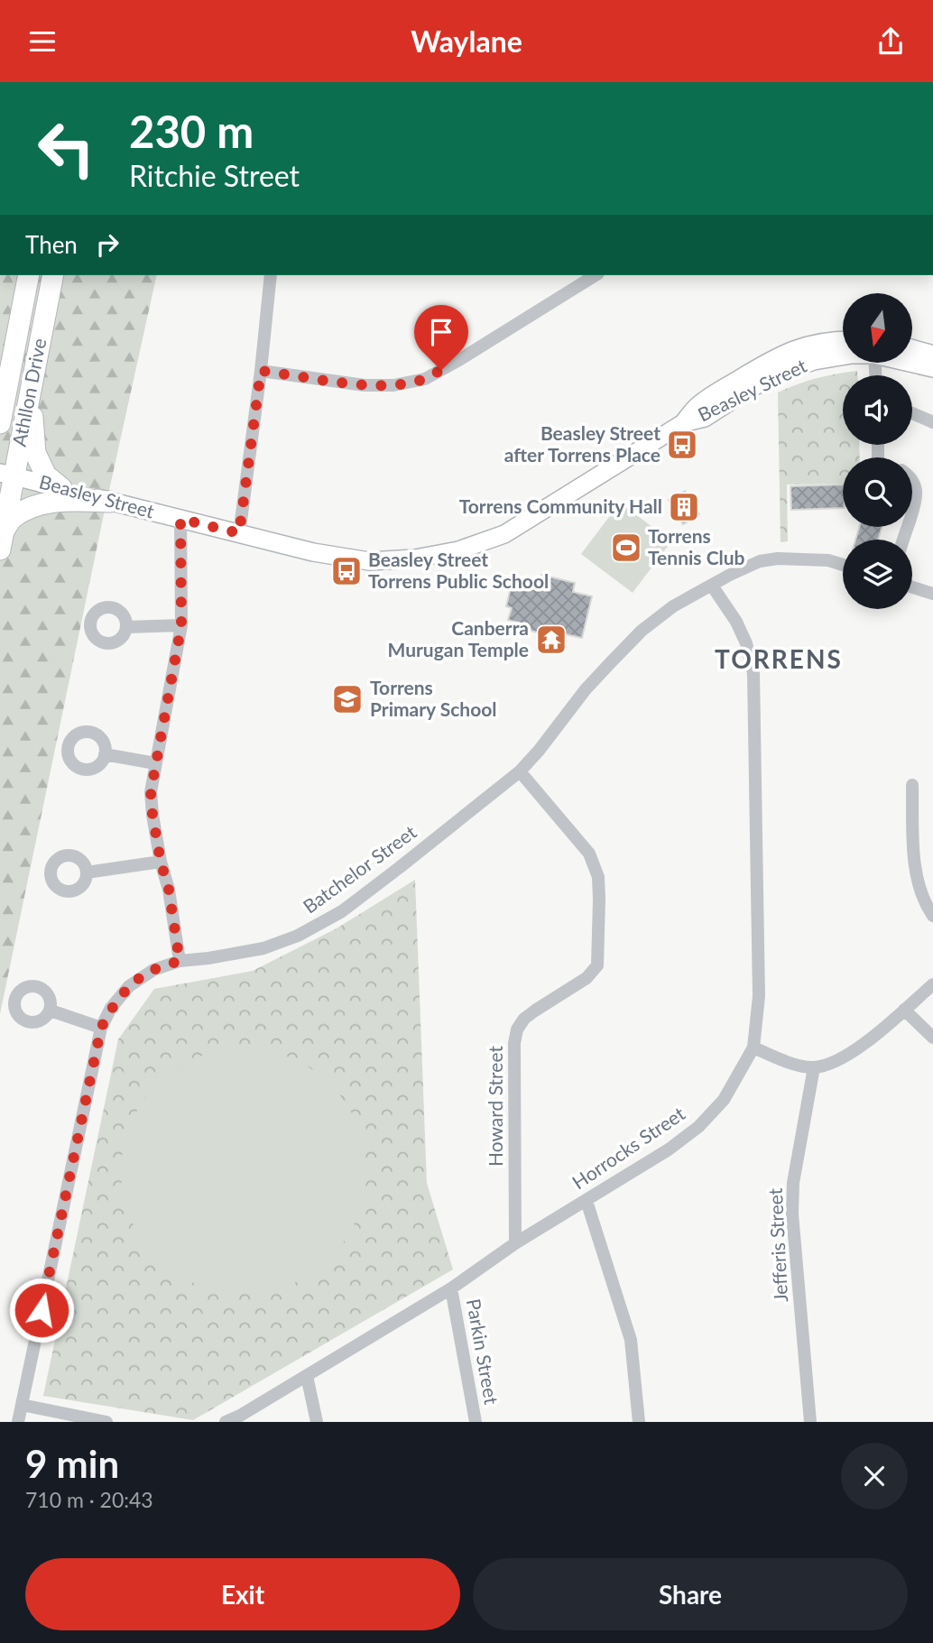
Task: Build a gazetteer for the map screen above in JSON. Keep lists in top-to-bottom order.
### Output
{
  "streets": {
    "main road": ["Beasley Street", "Athllon Drive"],
    "street": [
      "Batchelor Street",
      "Howard Street",
      "Horrocks Street",
      "Jefferis Street",
      "Parkin Street"
    ]
  },
  "crossings": [
    ["Beasley Street", "Athllon Drive"],
    ["Batchelor Street", "Howard Street"],
    ["Batchelor Street", "Horrocks Street"],
    ["Howard Street", "Horrocks Street"],
    ["Horrocks Street", "Parkin Street"]
  ],
  "districts": ["TORRENS"],
  "places": {
    "bus stop": ["Beasley Street after Torrens Place", "Beasley Street Torrens Public School"],
    "building": ["Torrens Community Hall"],
    "sports": ["Torrens Tennis Club"],
    "temple": ["Canberra Murugan Temple"],
    "school or university": ["Torrens Primary School"]
  },
  "north": "bottom",
  "page": {
    "header": "Waylane",
    "turn": ["230 m", "Ritchie Street"],
    "then": "Then",
    "heading": ["9 min", "710 m · 20:43"],
    "buttons": ["Exit", "Share"]
  }
}
